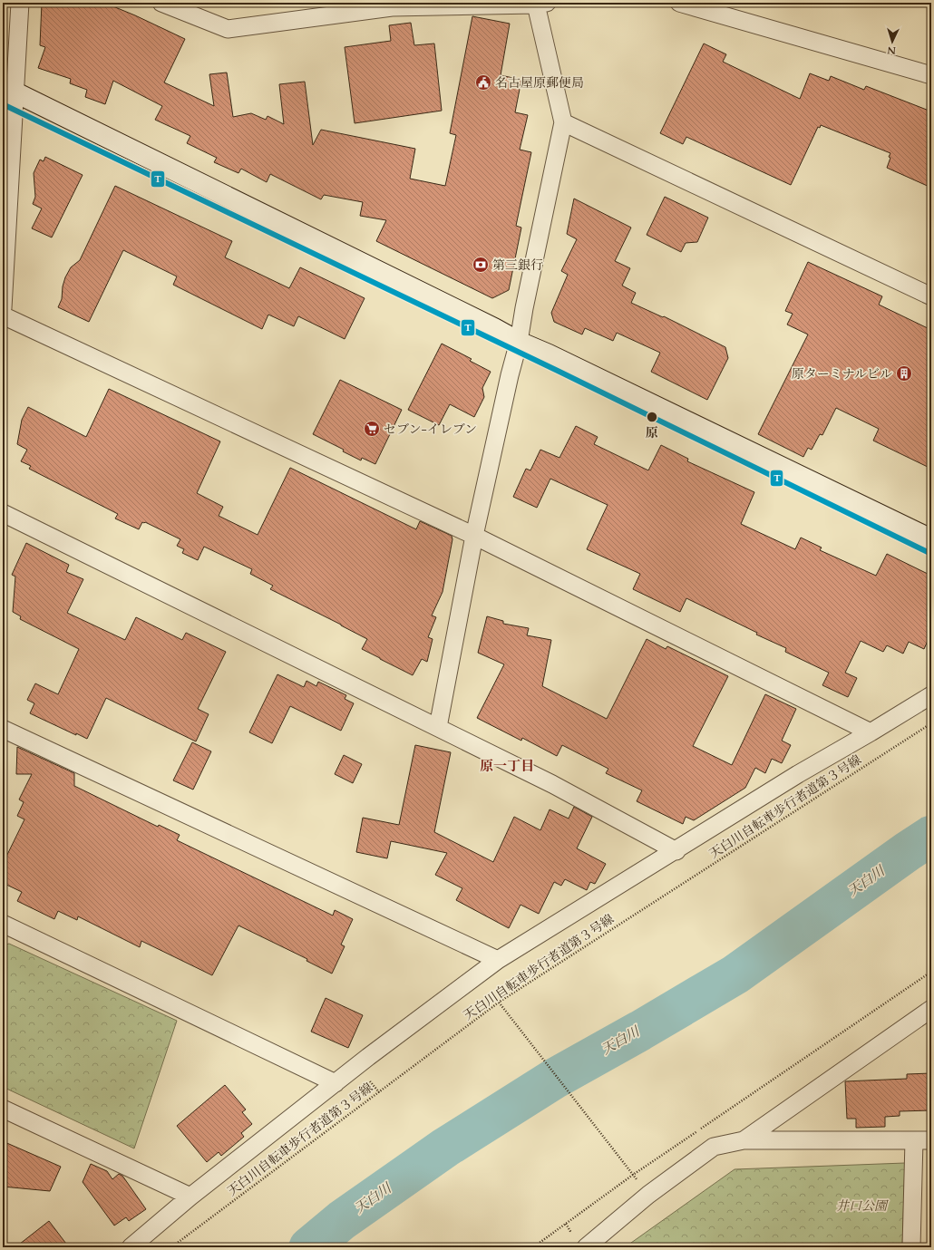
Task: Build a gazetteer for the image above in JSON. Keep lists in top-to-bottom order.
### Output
{
  "streets": {
    "path": ["天白川自転車歩行者道第３号線"]
  },
  "districts": ["原一丁目"],
  "water": ["天白川"],
  "parks": ["井口公園"],
  "places": {
    "public building": ["名古屋原郵便局"],
    "bank": ["第三銀行"],
    "building": ["原ターミナルビル"],
    "other": ["原"],
    "supermarket": ["セブン-イレブン"]
  },
  "lines": ["transit line T"],
  "north": "bottom"
}
